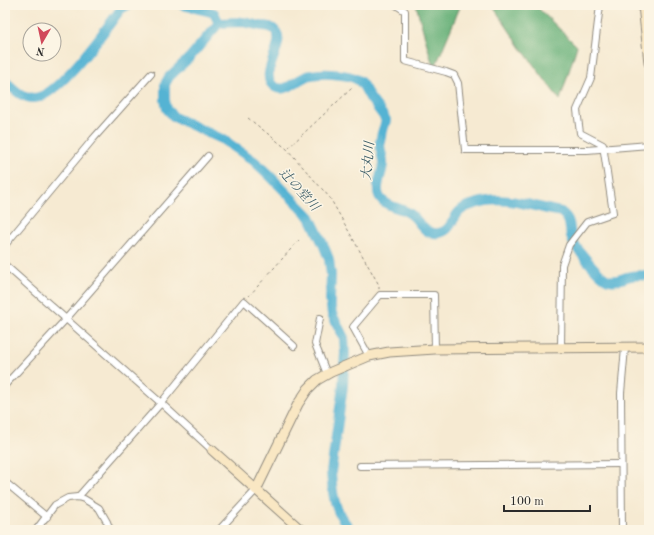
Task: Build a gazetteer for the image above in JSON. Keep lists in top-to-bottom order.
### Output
{
  "water": ["大丸川", "辻の堂川"],
  "scale_bar": "100 m",
  "north": "bottom"
}
